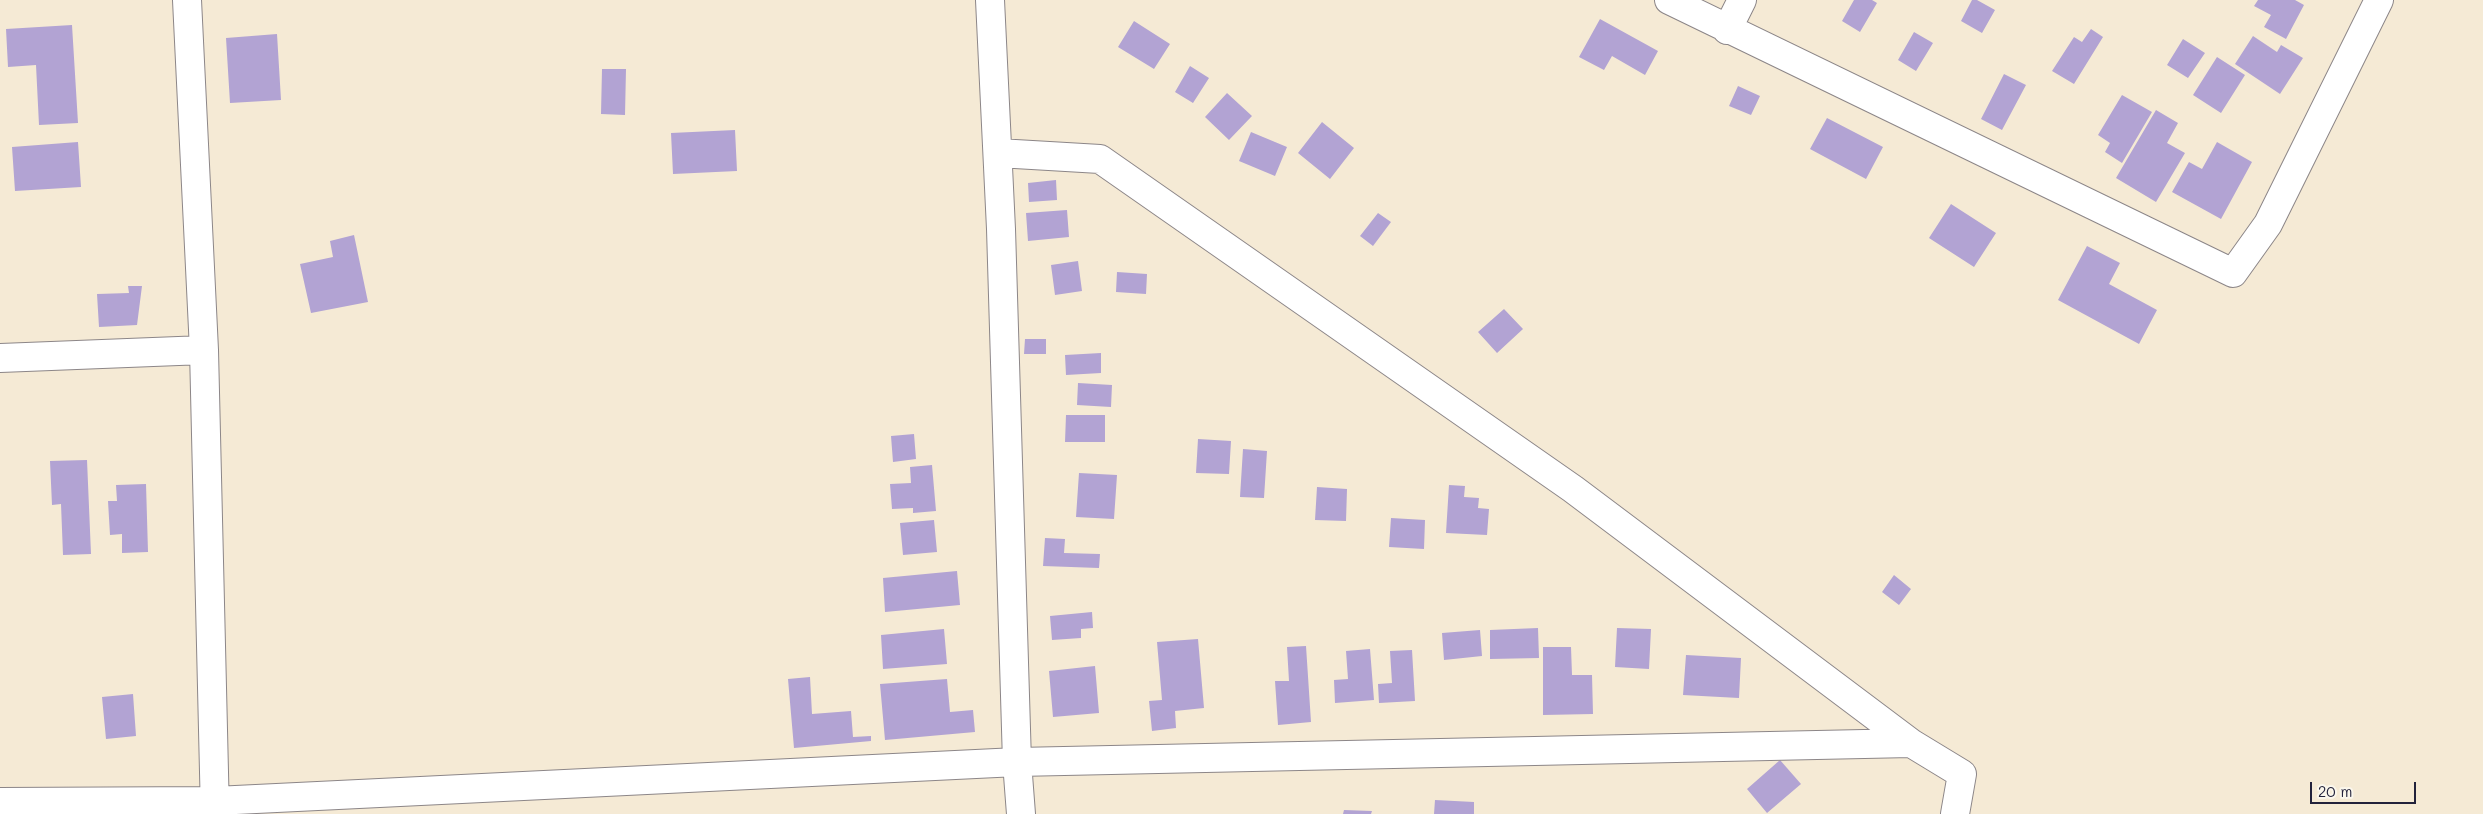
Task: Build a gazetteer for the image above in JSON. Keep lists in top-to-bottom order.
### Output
{
  "scale_bar": "20 m"
}
